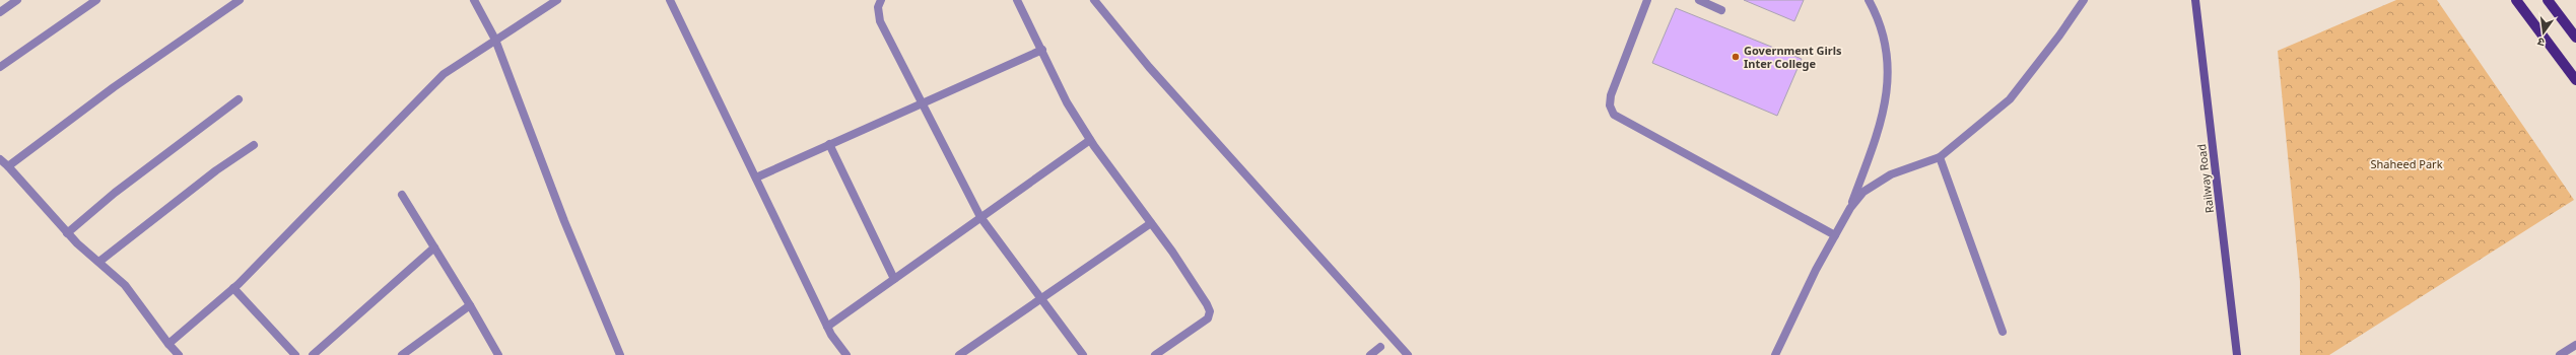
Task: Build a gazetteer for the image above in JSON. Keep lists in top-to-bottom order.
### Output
{
  "streets": {
    "street": ["Railway Road"]
  },
  "parks": ["Shaheed Park"],
  "places": ["Government Girls Inter College"],
  "north": "bottom"
}
